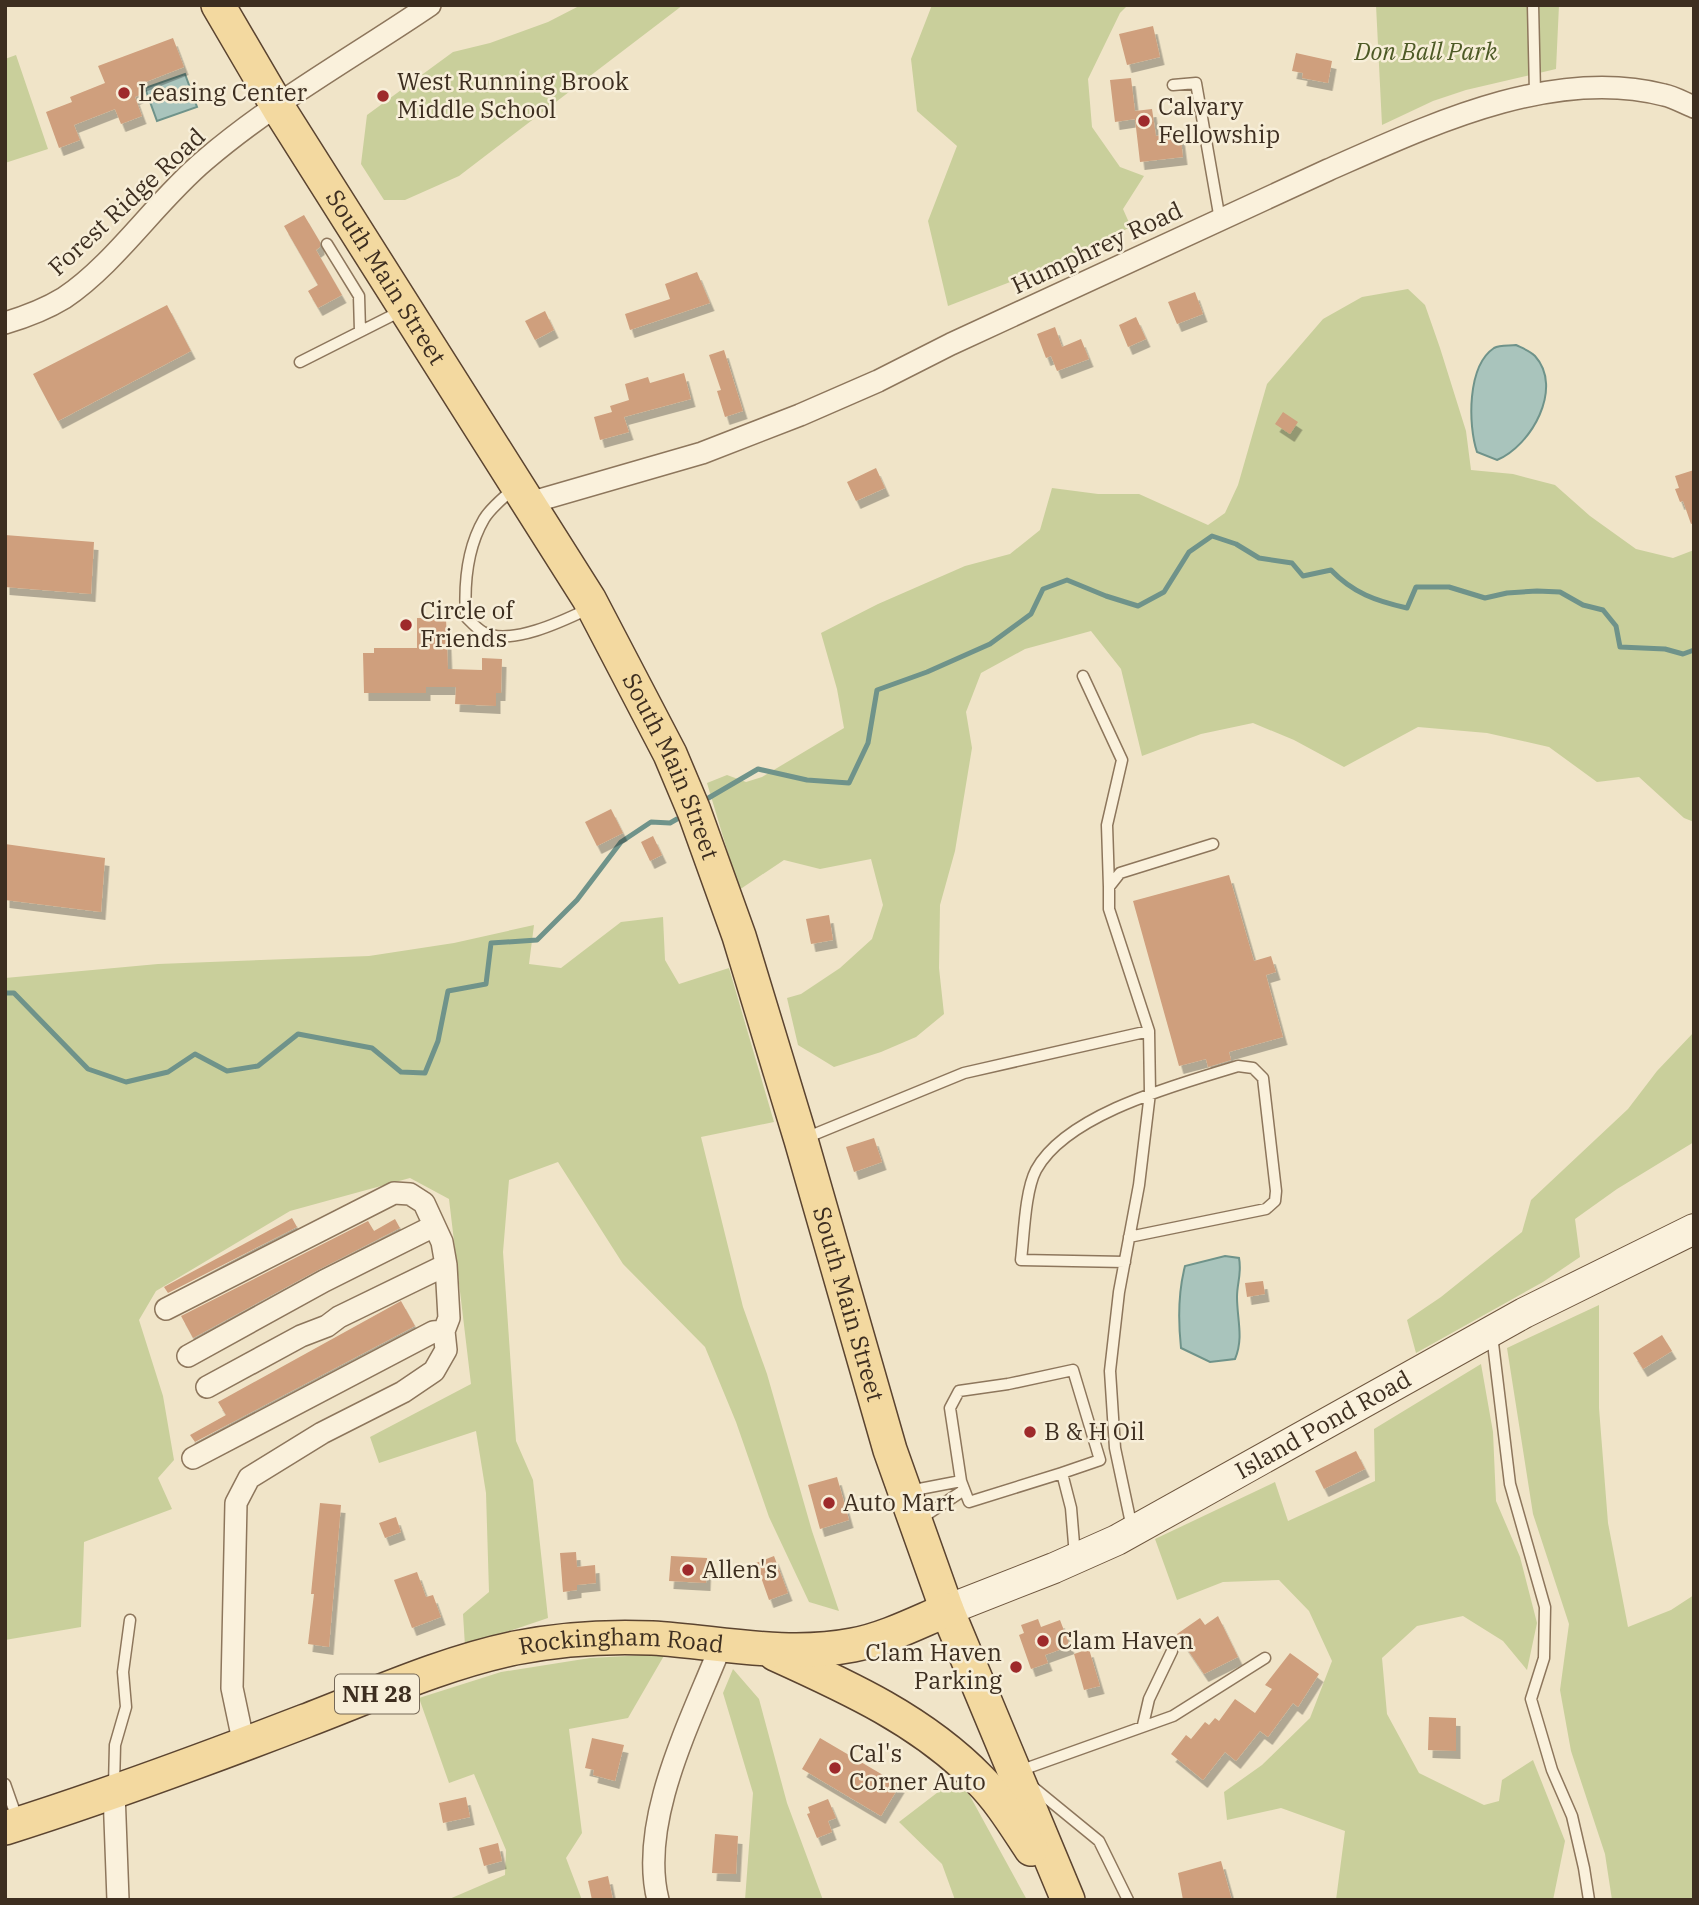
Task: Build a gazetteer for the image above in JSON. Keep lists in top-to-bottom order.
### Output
{
  "streets": {
    "main road": ["South Main Street", "Rockingham Road", "NH 28"],
    "street": ["Forest Ridge Road", "Humphrey Road", "Island Pond Road"]
  },
  "crossings": [
    ["Forest Ridge Road", "South Main Street"],
    ["Humphrey Road", "South Main Street"],
    ["South Main Street", "Island Pond Road"],
    ["South Main Street", "Rockingham Road"],
    ["South Main Street", "NH 28"],
    ["Island Pond Road", "Rockingham Road"],
    ["Island Pond Road", "NH 28"],
    ["Rockingham Road", "NH 28"]
  ],
  "parks": ["Don Ball Park"],
  "places": [
    "Leasing Center",
    "West Running Brook Middle School",
    "Calvary Fellowship",
    "Circle of Friends",
    "B & H Oil",
    "Auto Mart",
    "Allen's",
    "Clam Haven",
    "Clam Haven Parking",
    "Cal's Corner Auto"
  ]
}
